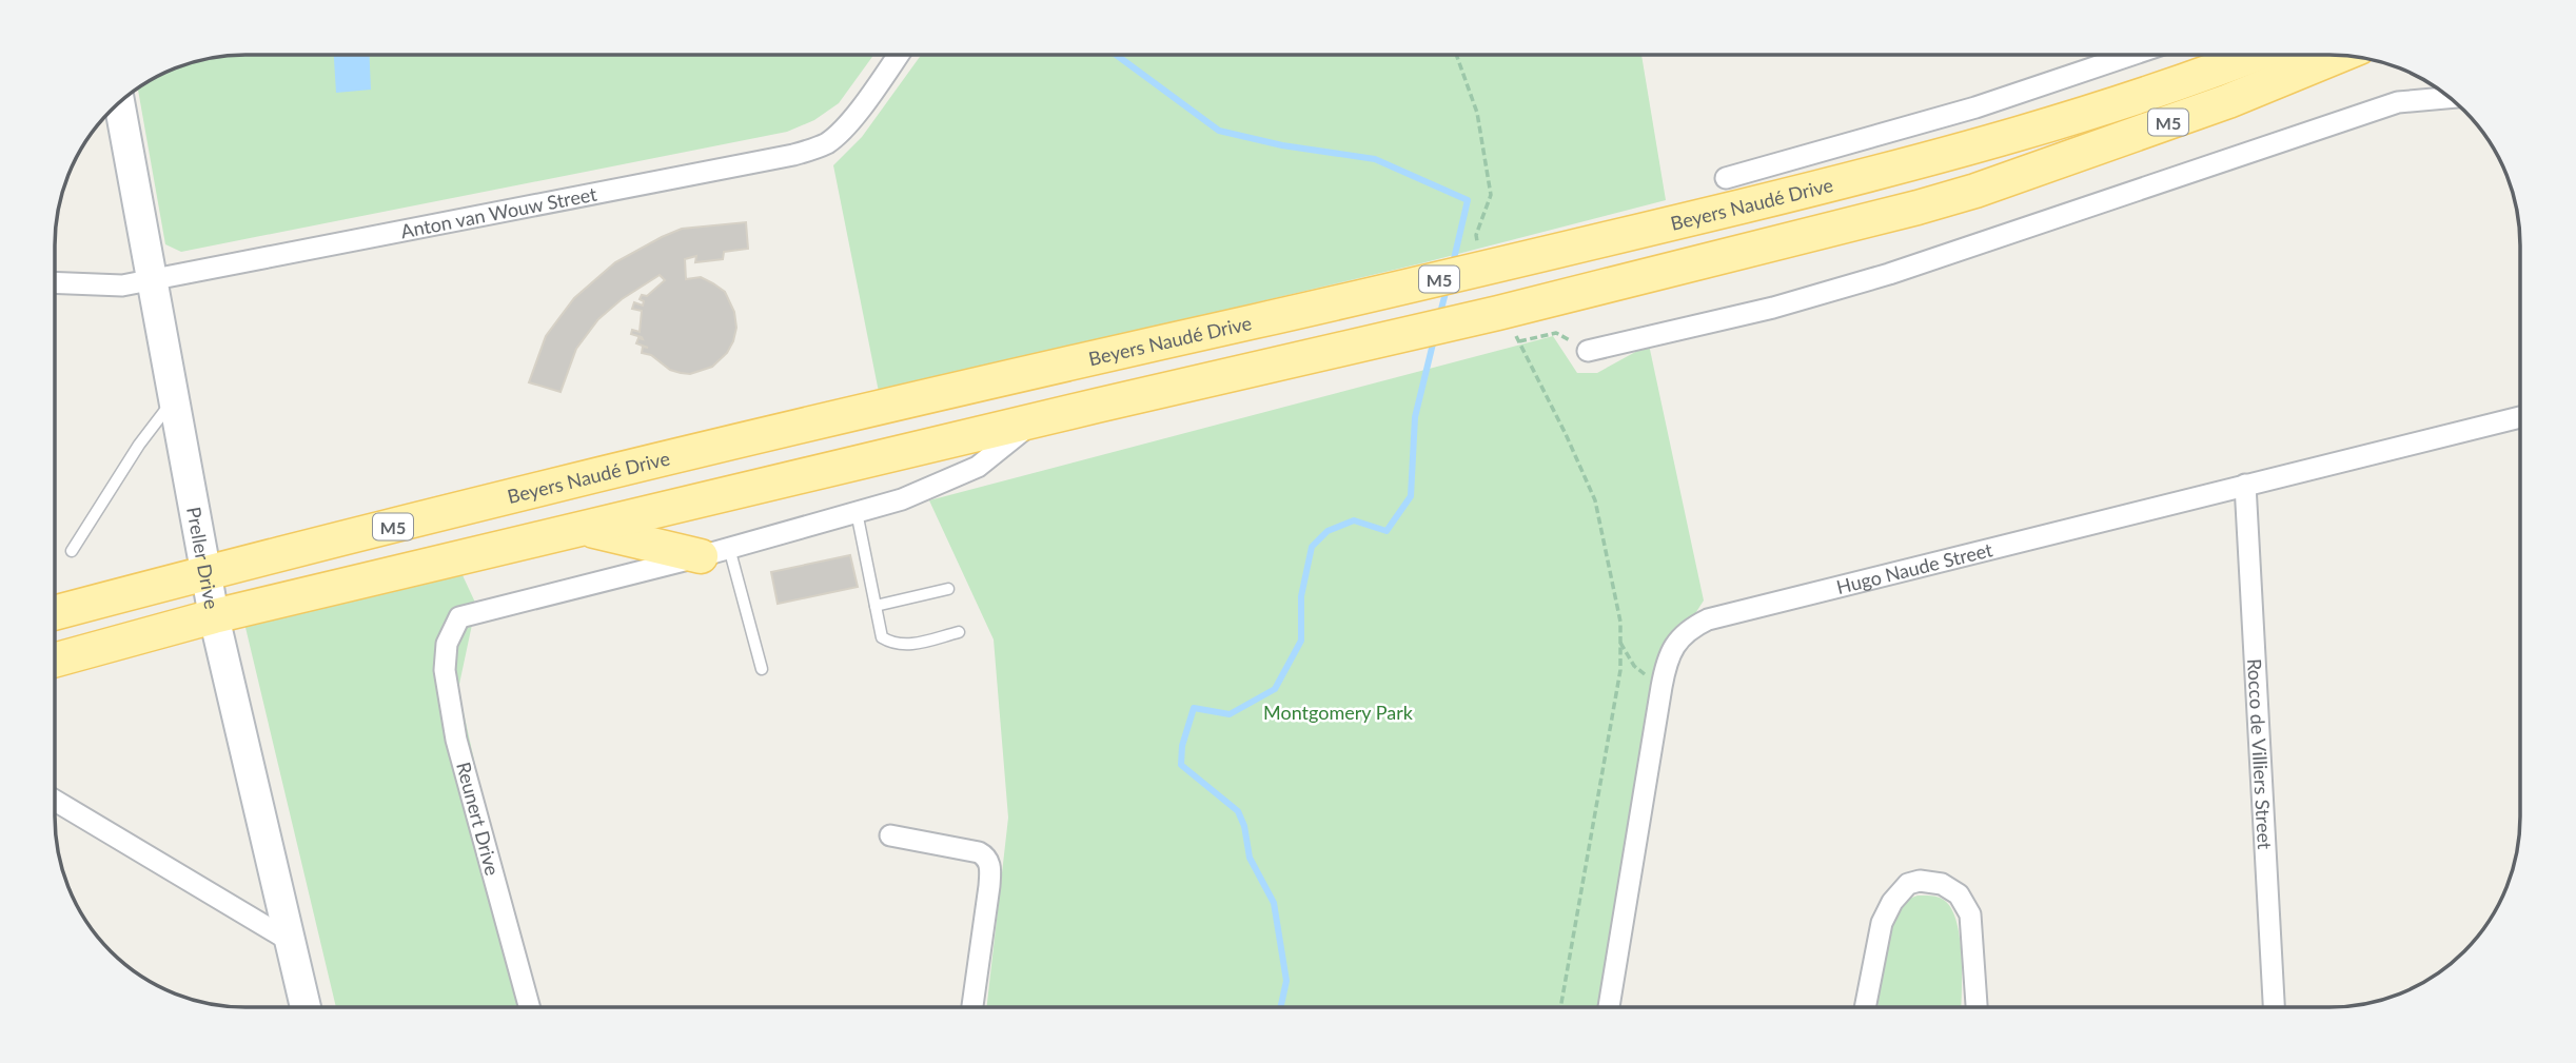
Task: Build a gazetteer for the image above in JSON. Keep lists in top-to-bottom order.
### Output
{
  "streets": {
    "main road": ["M5", "Beyers Naudé Drive", "Preller Drive"],
    "street": [
      "Anton van Wouw Street",
      "Hugo Naude Street",
      "Rocco de Villiers Street",
      "Reunert Drive"
    ]
  },
  "crossings": [
    ["M5", "Preller Drive"],
    ["Beyers Naudé Drive", "Preller Drive"],
    ["Anton van Wouw Street", "Preller Drive"],
    ["Hugo Naude Street", "Rocco de Villiers Street"]
  ],
  "parks": ["Montgomery Park"]
}
